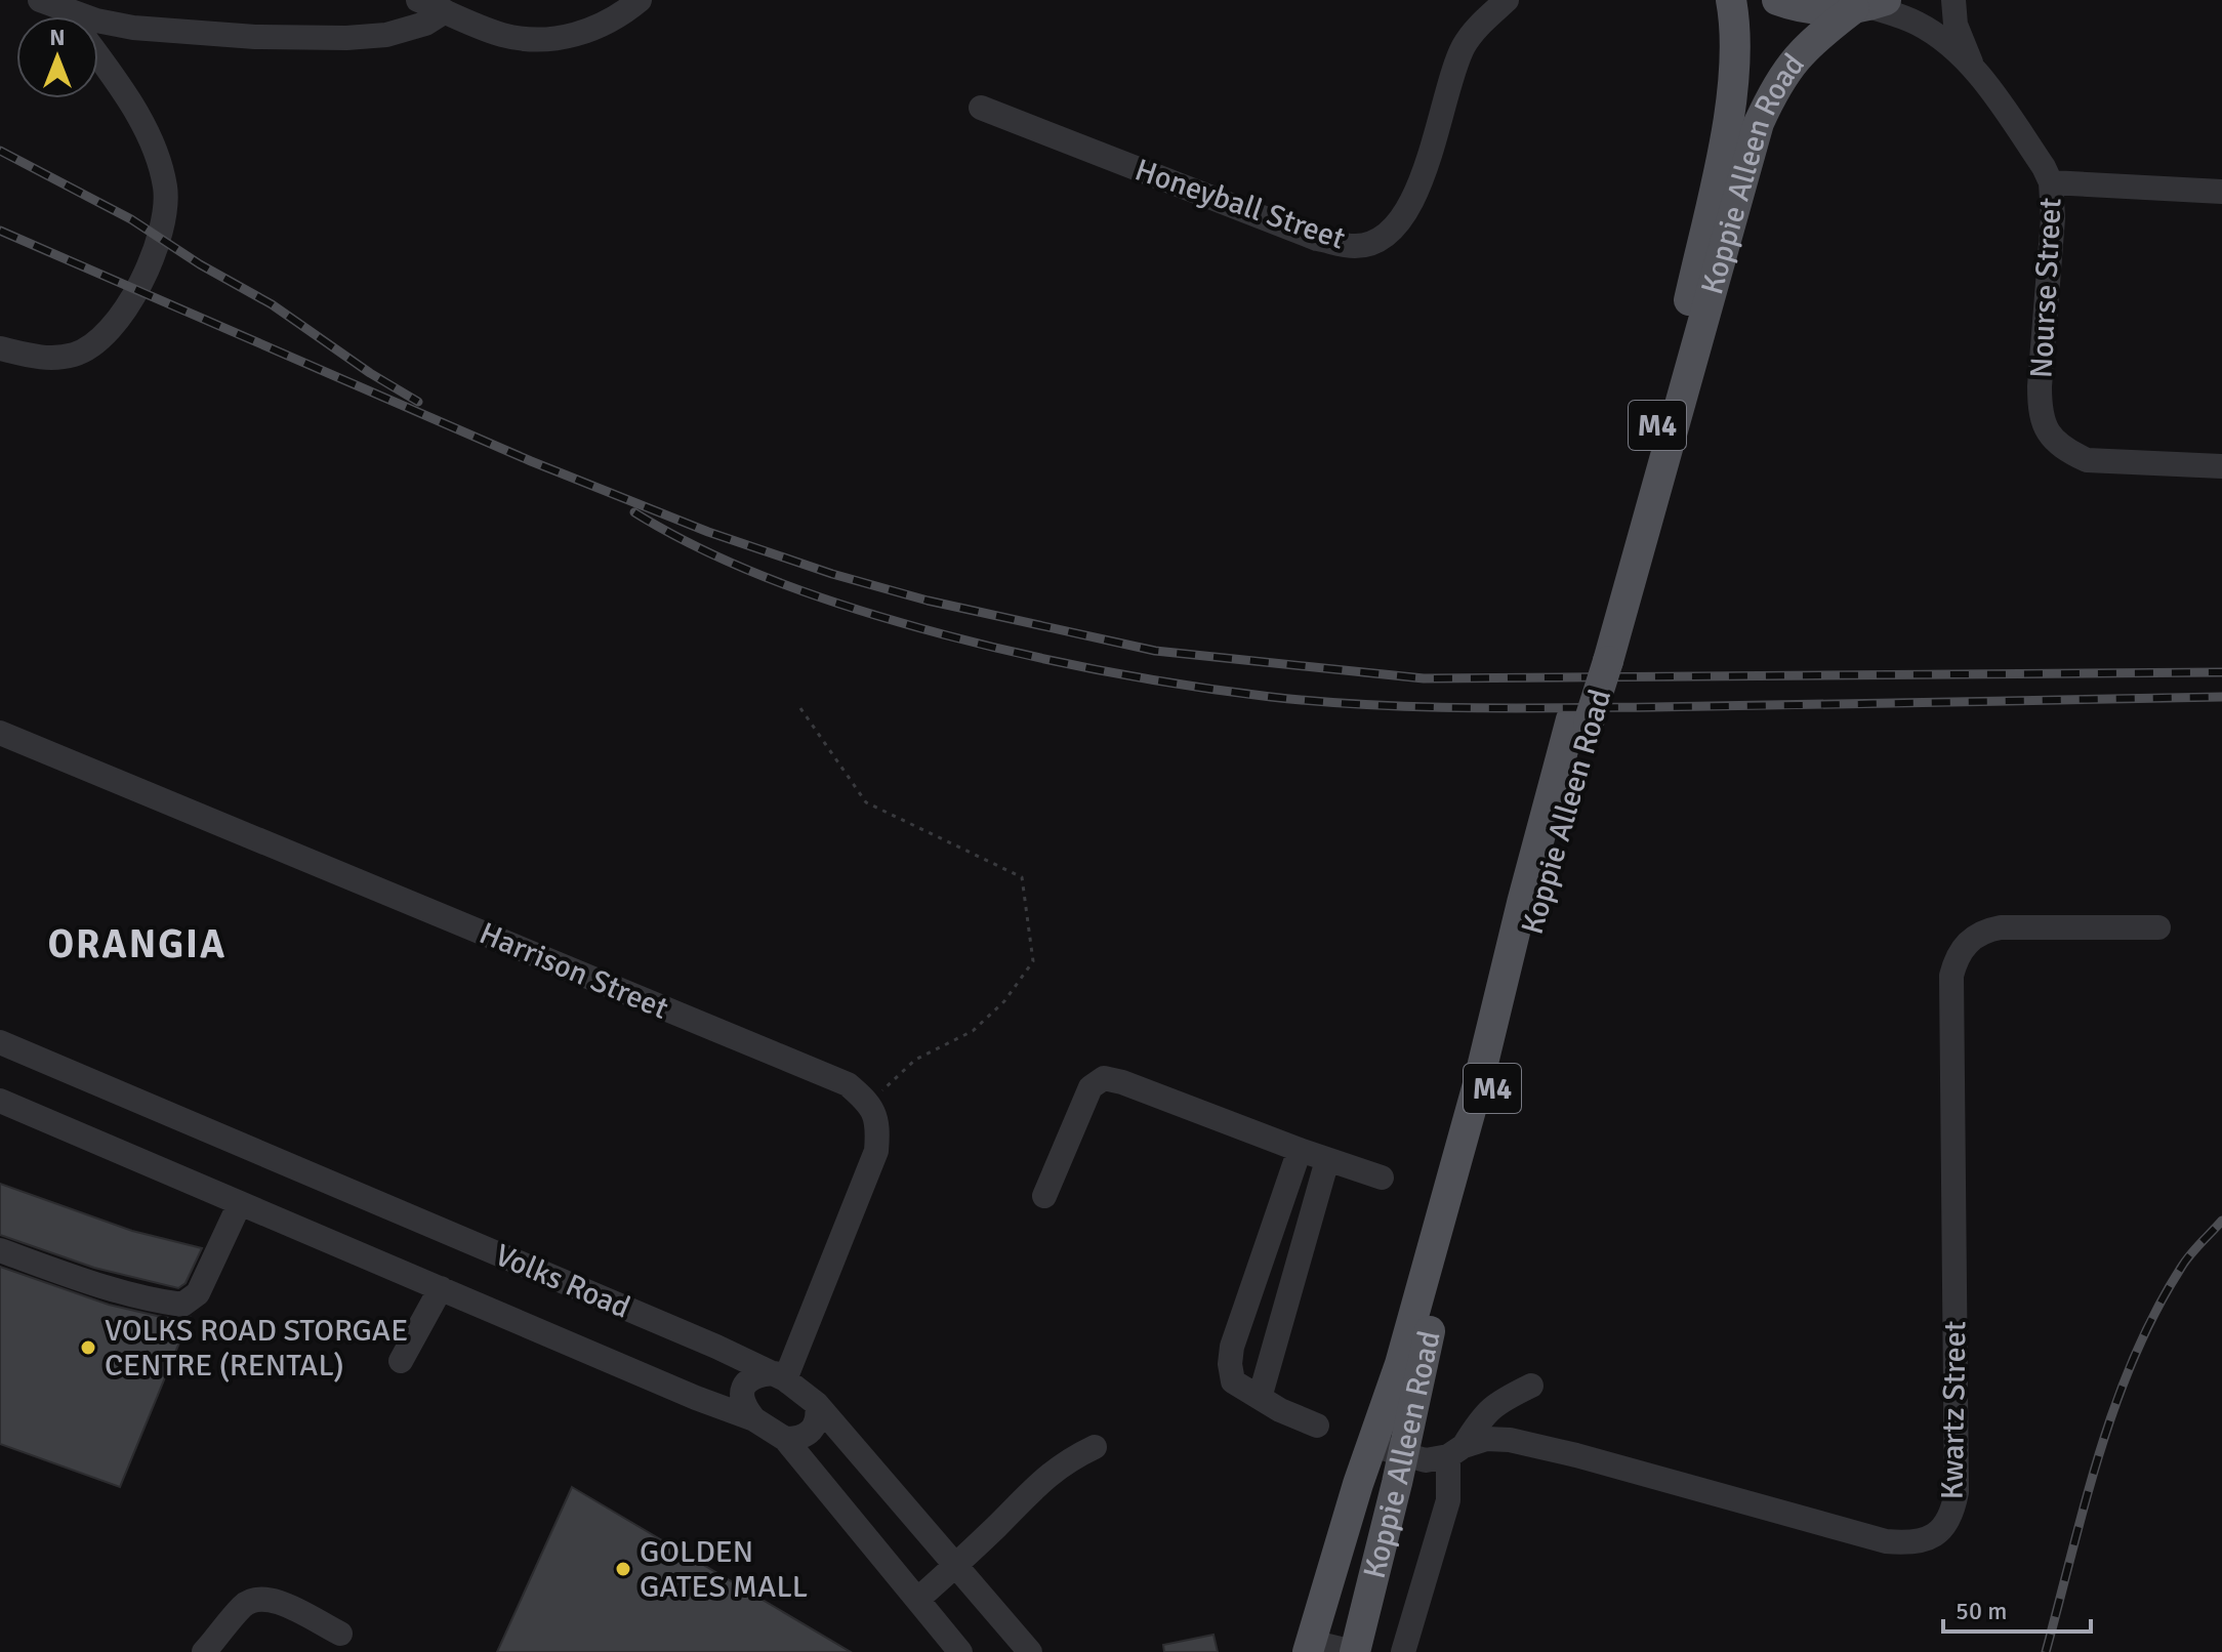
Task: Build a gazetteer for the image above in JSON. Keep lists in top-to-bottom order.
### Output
{
  "streets": {
    "main road": ["Koppie Alleen Road", "M4"],
    "street": [
      "Honeyball Street",
      "Nourse Street",
      "Harrison Street",
      "Volks Road",
      "Kwartz Street"
    ]
  },
  "crossings": [
    ["Koppie Alleen Road", "Nourse Street"],
    ["Koppie Alleen Road", "Kwartz Street"]
  ],
  "districts": ["ORANGIA"],
  "places": ["VOLKS ROAD STORGAE CENTRE (RENTAL)", "GOLDEN GATES MALL"],
  "scale_bar": "50 m",
  "north": "top"
}
